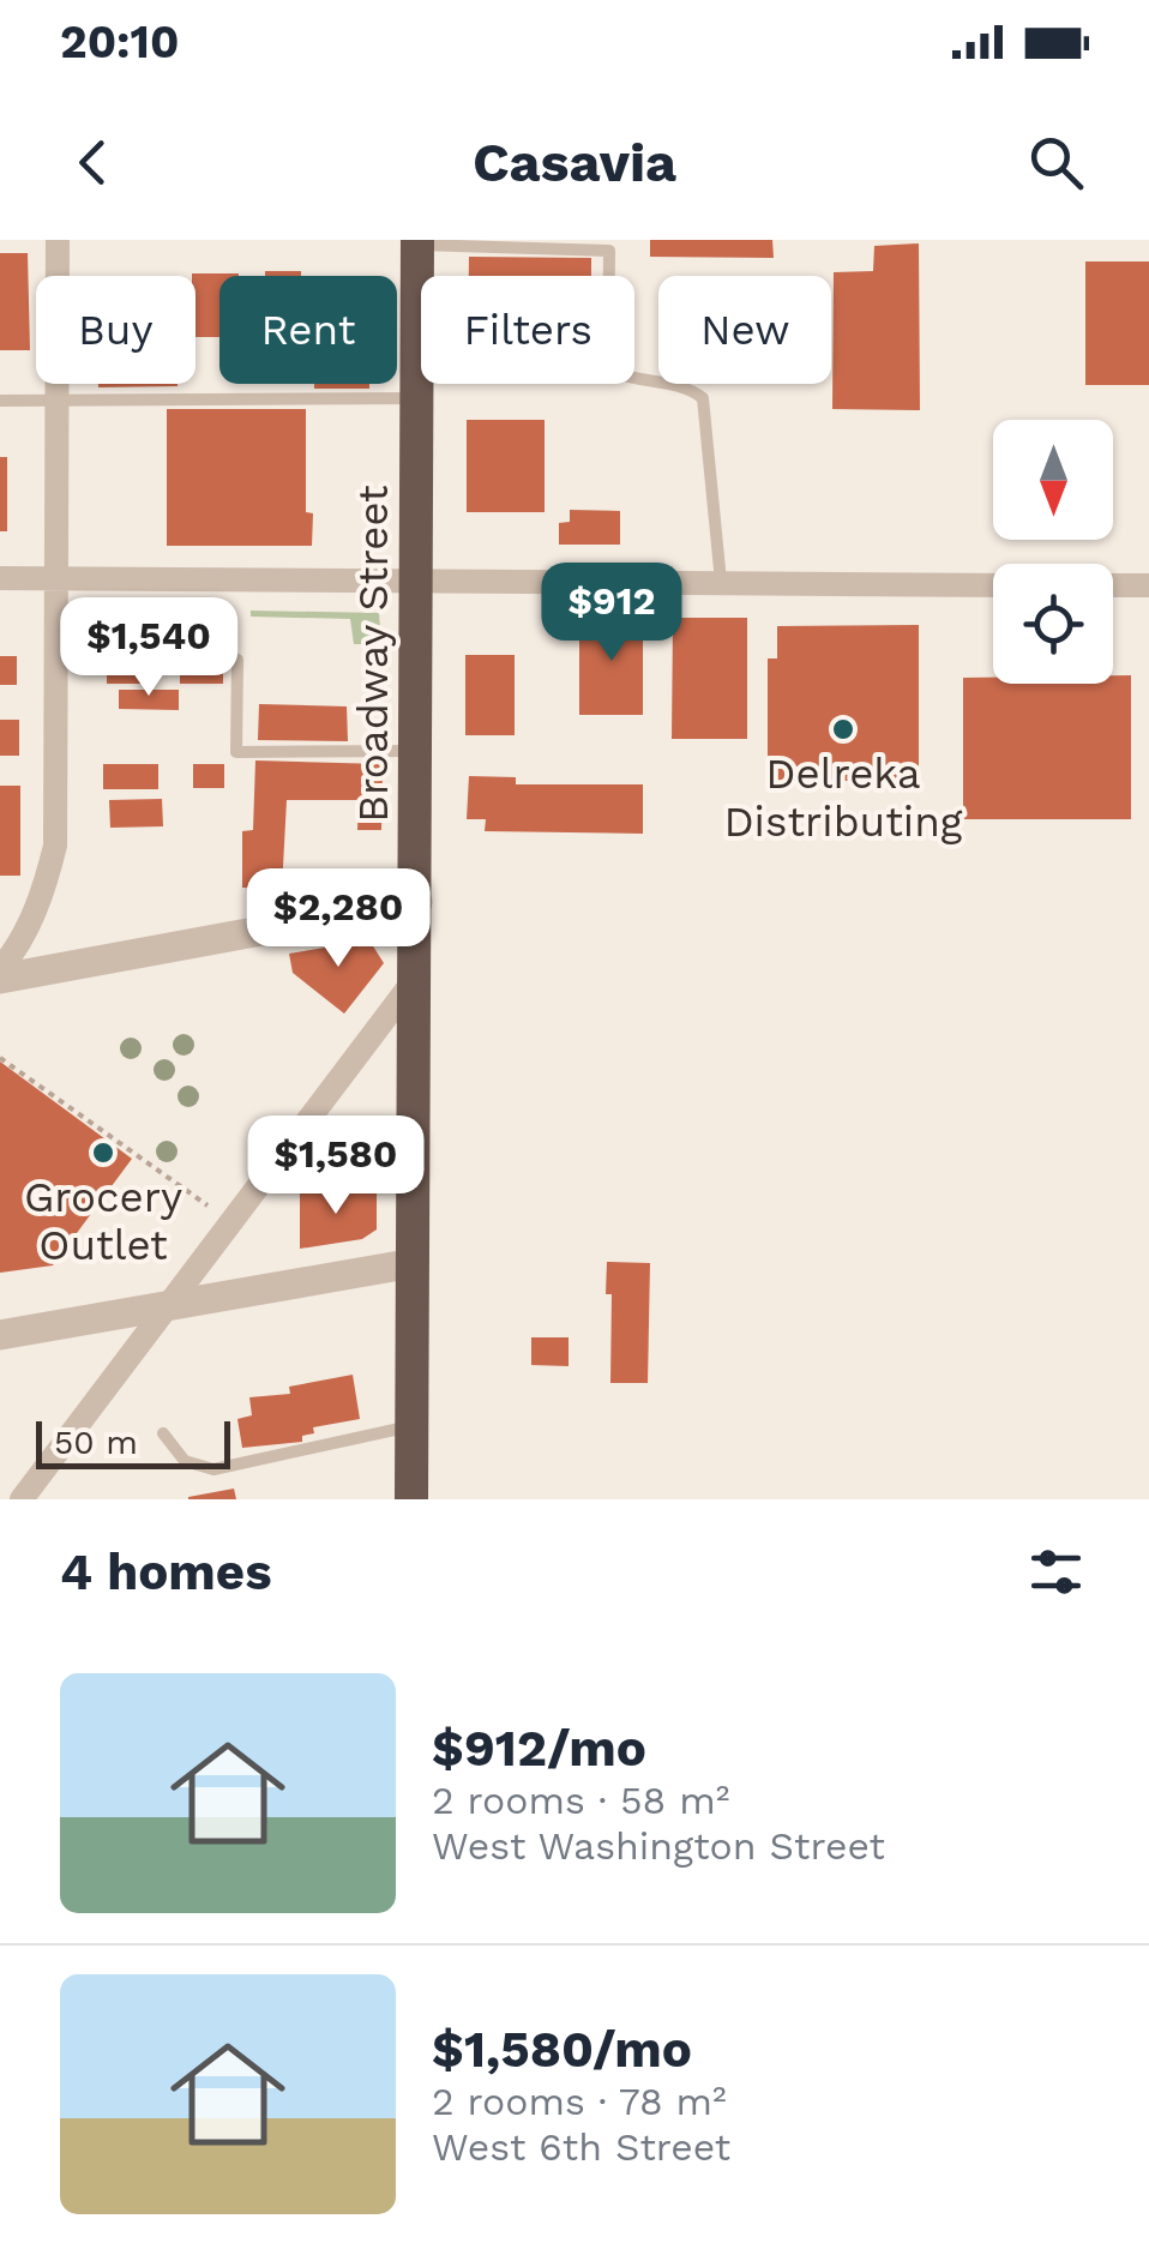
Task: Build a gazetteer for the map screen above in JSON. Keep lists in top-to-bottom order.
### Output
{
  "streets": {
    "highway": ["Broadway Street"]
  },
  "places": ["Delreka Distributing", "Grocery Outlet"],
  "scale_bar": "50 m",
  "north": "bottom",
  "page": {
    "status": "20:10",
    "header": "Casavia",
    "chip": [
      "Buy",
      "Rent",
      "Filters",
      "New"
    ],
    "price": [
      "$912",
      "$1,540",
      "$2,280",
      "$1,580"
    ],
    "scale": "50 m",
    "heading": "4 homes",
    "list": [
      {
        "name": "$912/mo",
        "note": "2 rooms · 58 m² · West Washington Street"
      },
      {
        "name": "$1,580/mo",
        "note": "2 rooms · 78 m² · West 6th Street"
      }
    ]
  }
}
